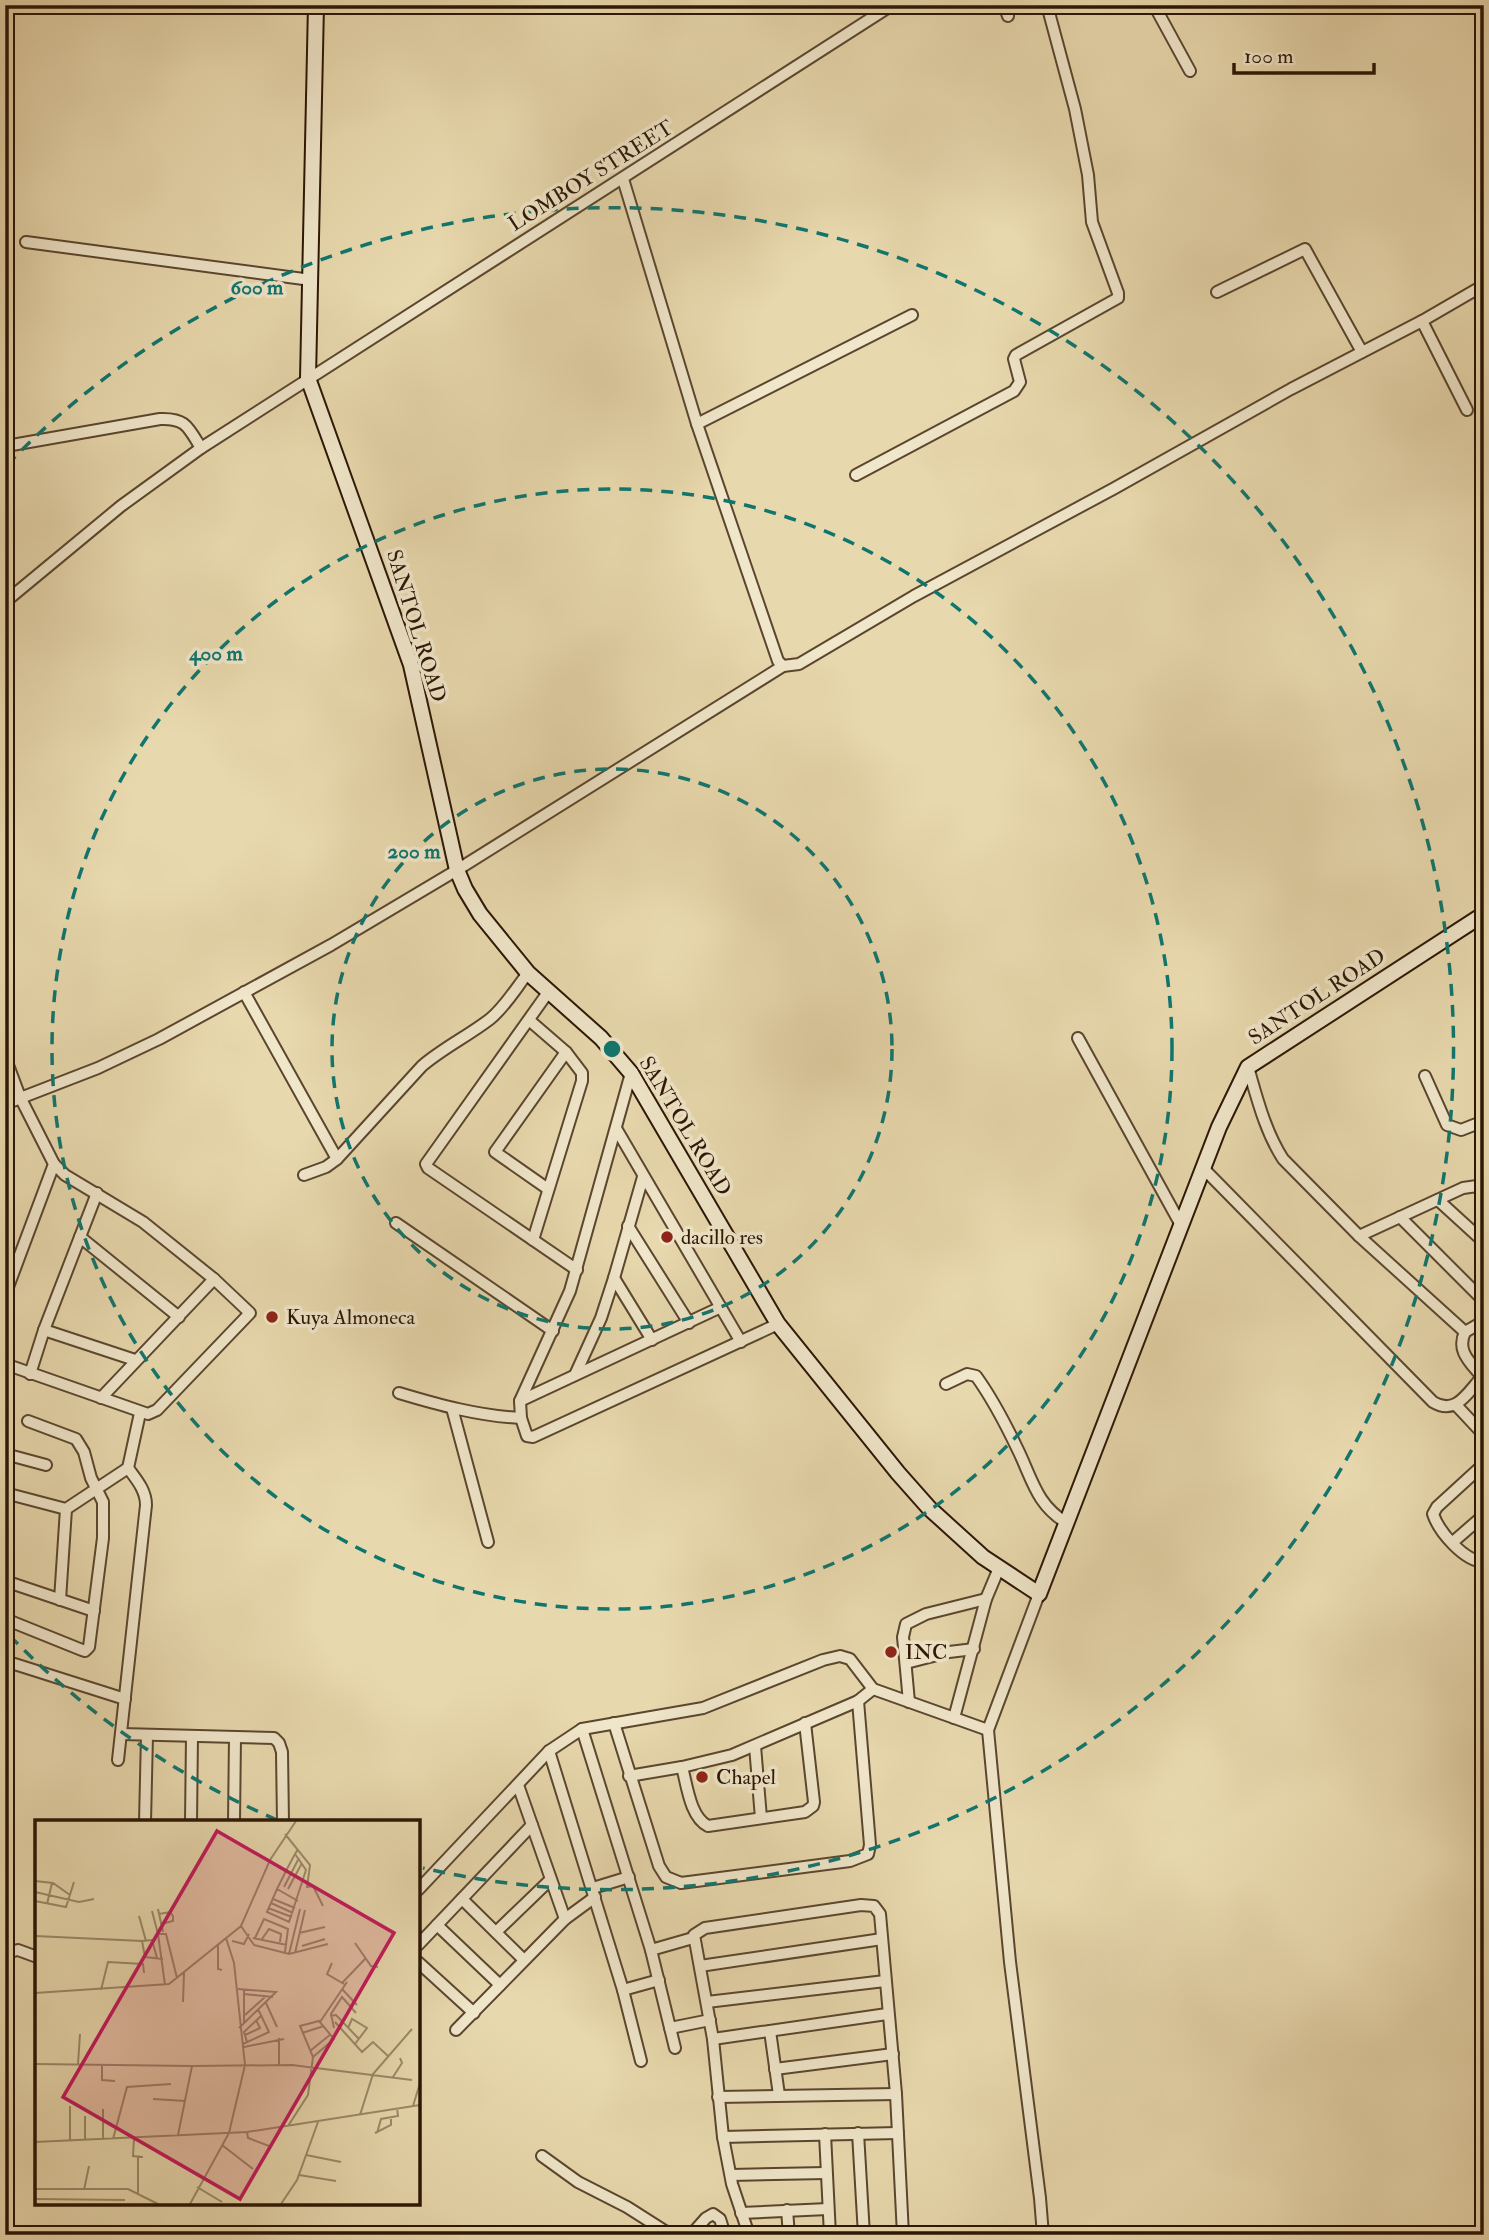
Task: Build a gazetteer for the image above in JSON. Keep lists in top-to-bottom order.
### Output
{
  "streets": {
    "street": ["LOMBOY STREET", "SANTOL ROAD"]
  },
  "crossings": [
    ["LOMBOY STREET", "SANTOL ROAD"]
  ],
  "places": [
    "dacillo res",
    "Kuya Almoneca",
    "INC",
    "Chapel"
  ],
  "scale_bar": "100 m",
  "rings": ["600 m", "400 m", "200 m"]
}
